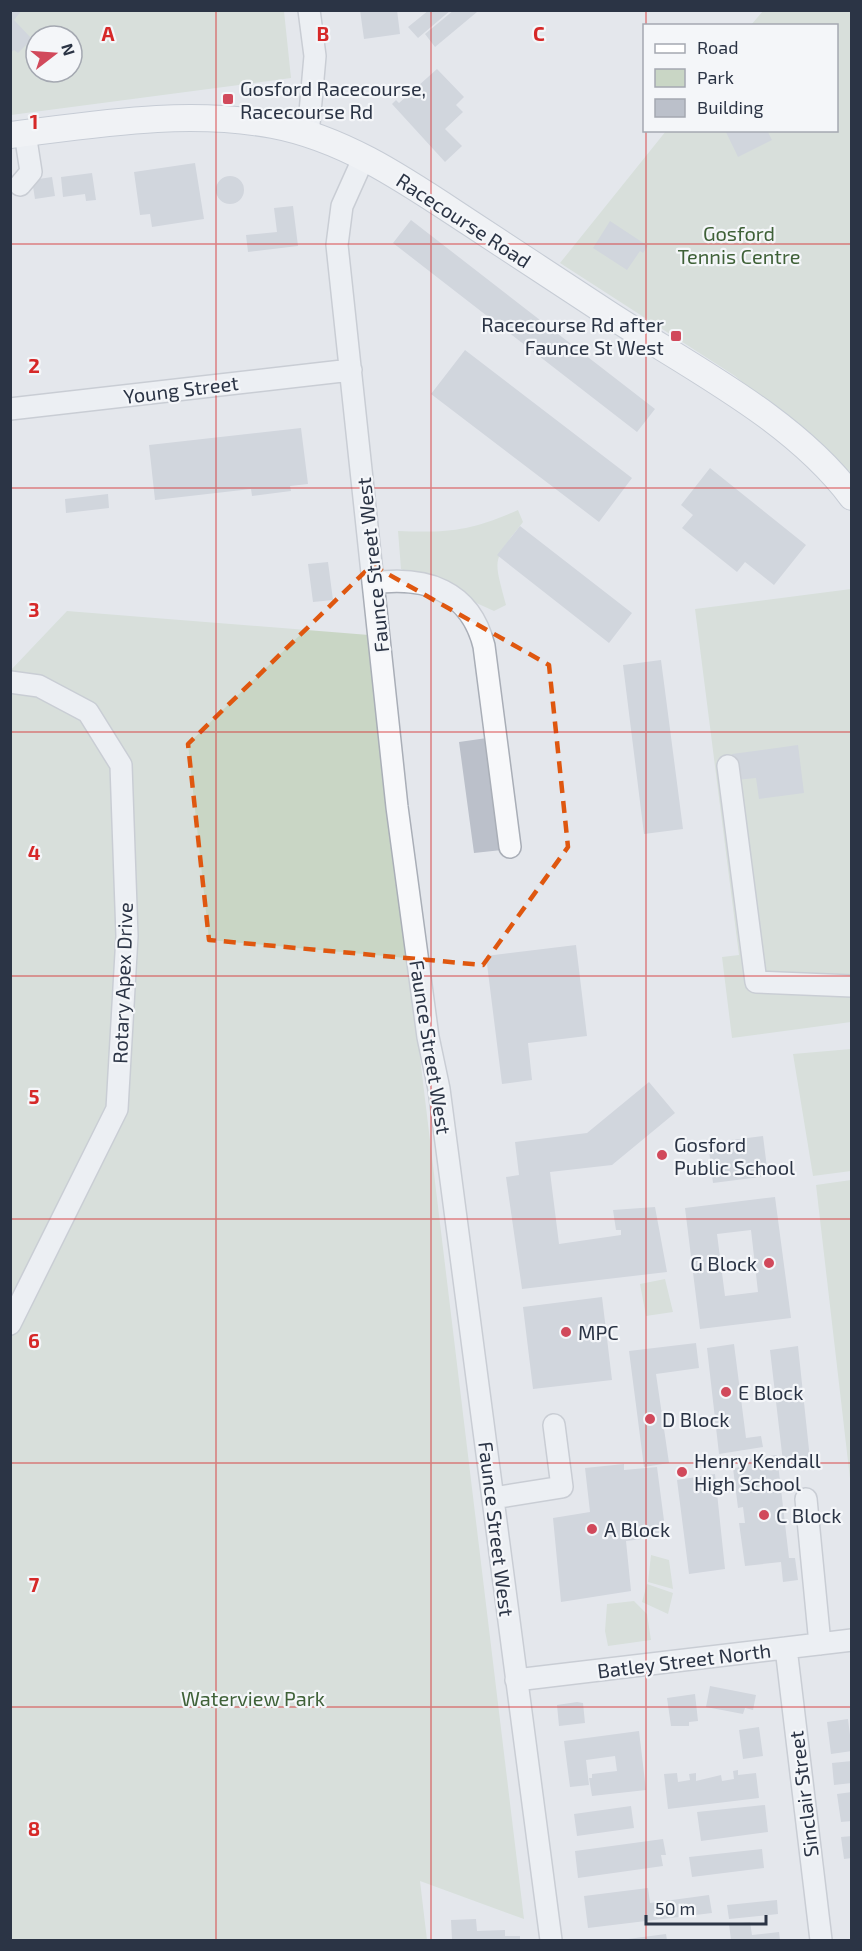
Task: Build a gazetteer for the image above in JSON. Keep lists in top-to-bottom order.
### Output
{
  "streets": {
    "main road": ["Racecourse Road"],
    "street": [
      "Young Street",
      "Faunce Street West",
      "Rotary Apex Drive",
      "Batley Street North",
      "Sinclair Street"
    ]
  },
  "crossings": [
    ["Racecourse Road", "Faunce Street West"],
    ["Young Street", "Faunce Street West"],
    ["Faunce Street West", "Batley Street North"],
    ["Batley Street North", "Sinclair Street"]
  ],
  "parks": ["Gosford Tennis Centre", "Waterview Park"],
  "places": {
    "transit": ["Gosford Racecourse, Racecourse Rd", "Racecourse Rd after Faunce St West"],
    "other": [
      "Gosford Public School",
      "G Block",
      "MPC",
      "E Block",
      "D Block",
      "Henry Kendall High School",
      "C Block",
      "A Block"
    ]
  },
  "legend": ["Road", "Park", "Building"],
  "scale_bar": "50 m",
  "north": "right",
  "grid": {
    "columns": ["A", "B", "C"],
    "rows": [
      "1",
      "2",
      "3",
      "4",
      "5",
      "6",
      "7",
      "8"
    ]
  }
}
